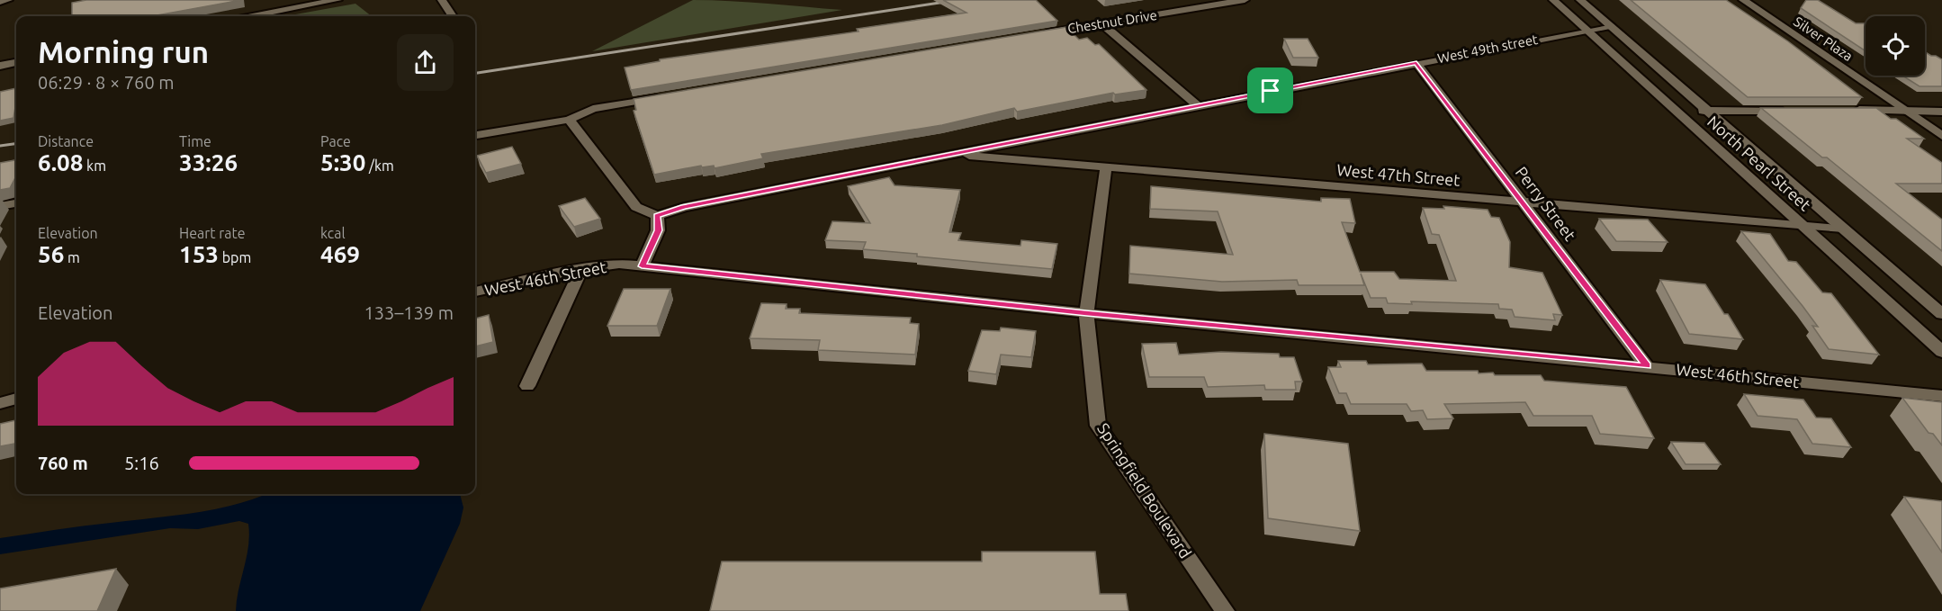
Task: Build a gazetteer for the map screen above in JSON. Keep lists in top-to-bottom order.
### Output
{
  "streets": {
    "street": [
      "Chestnut Drive",
      "Silver Plaza",
      "West 49th street",
      "North Pearl Street",
      "West 47th Street",
      "Perry Street",
      "West 46th Street",
      "Springfield Boulevard"
    ]
  },
  "crossings": [
    ["West 49th street", "North Pearl Street"],
    ["West 49th street", "West 47th Street"],
    ["West 49th street", "Perry Street"],
    ["North Pearl Street", "West 47th Street"],
    ["West 47th Street", "Perry Street"],
    ["West 47th Street", "Springfield Boulevard"],
    ["Perry Street", "West 46th Street"],
    ["West 46th Street", "Springfield Boulevard"]
  ],
  "page": {
    "heading": ["Morning run", "06:29 · 8 × 760 m"],
    "stats": [
      ["Distance", "6.08 km"],
      ["Time", "33:26"],
      ["Pace", "5:30 /km"],
      ["Elevation", "56 m"],
      ["Heart rate", "153 bpm"],
      ["kcal", "469"]
    ],
    "chart": ["Elevation", "133–139 m"],
    "list": [
      {
        "name": "760 m",
        "note": "5:16"
      }
    ]
  }
}
